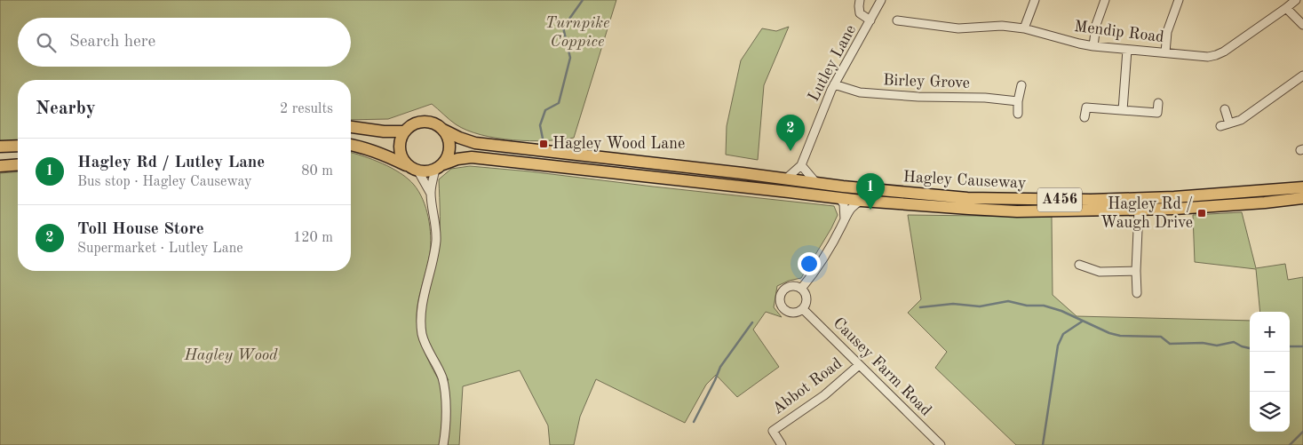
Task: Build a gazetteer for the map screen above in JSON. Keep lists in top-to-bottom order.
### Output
{
  "streets": {
    "highway": ["Hagley Causeway", "A456"],
    "street": [
      "Mendip Road",
      "Lutley Lane",
      "Birley Grove",
      "Causey Farm Road",
      "Abbot Road"
    ]
  },
  "crossings": [
    ["Lutley Lane", "Birley Grove"],
    ["Lutley Lane", "Hagley Causeway"],
    ["Causey Farm Road", "Abbot Road"]
  ],
  "parks": ["Turnpike Coppice", "Hagley Wood"],
  "places": {
    "transit": ["Hagley Wood Lane", "Hagley Rd / Waugh Drive"]
  },
  "page": {
    "search": "Search here",
    "heading": ["Nearby", "2 results"],
    "pins": ["2", "1"],
    "list": [
      {
        "mark": "1",
        "name": "Hagley Rd / Lutley Lane",
        "note": "Bus stop · Hagley Causeway",
        "value": "80 m"
      },
      {
        "mark": "2",
        "name": "Toll House Store",
        "note": "Supermarket · Lutley Lane",
        "value": "120 m"
      }
    ],
    "map_buttons": ["+", "−"]
  }
}
